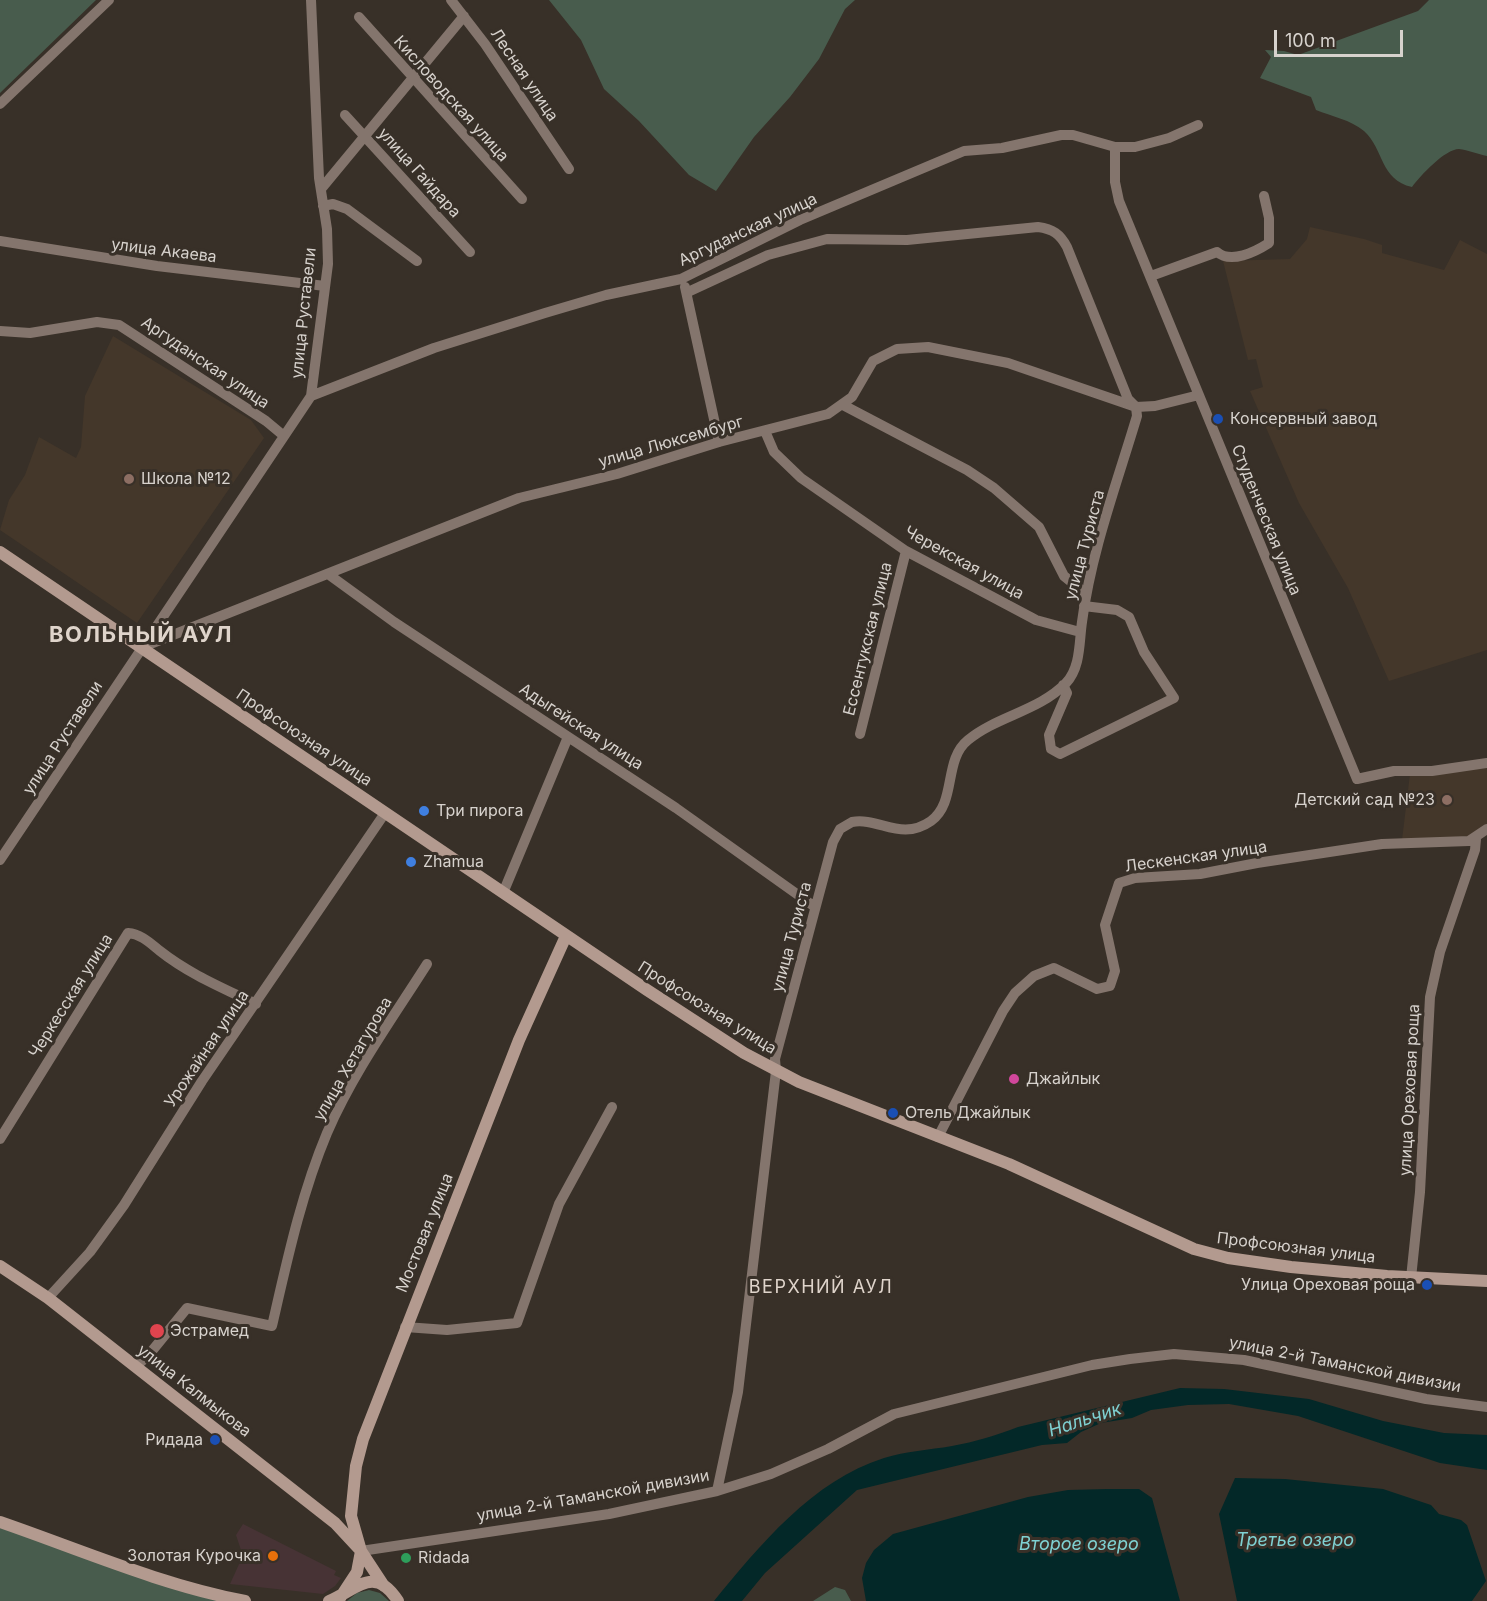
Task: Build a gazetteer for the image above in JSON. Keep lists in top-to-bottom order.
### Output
{
  "streets": {
    "street": [
      "Лесная улица",
      "Кисловодская улица",
      "улица Гайдара",
      "Аргуданская улица",
      "улица Акаева",
      "улица Руставели",
      "улица Люксембург",
      "Студенческая улица",
      "улица Туриста",
      "Черекская улица",
      "Ессентукская улица",
      "Адыгейская улица",
      "Профсоюзная улица",
      "Лескенская улица",
      "Черкесская улица",
      "Урожайная улица",
      "улица Хетагурова",
      "улица Ореховая роща",
      "Мостовая улица",
      "улица 2-й Таманской дивизии",
      "улица Калмыкова"
    ]
  },
  "crossings": [
    ["Аргуданская улица", "улица Руставели"],
    ["Аргуданская улица", "Студенческая улица"],
    ["улица Акаева", "улица Руставели"],
    ["улица Руставели", "улица Люксембург"],
    ["улица Руставели", "Профсоюзная улица"],
    ["улица Люксембург", "Студенческая улица"],
    ["улица Люксембург", "улица Туриста"],
    ["улица Люксембург", "Черекская улица"],
    ["улица Люксембург", "Адыгейская улица"],
    ["улица Люксембург", "Профсоюзная улица"],
    ["улица Туриста", "Черекская улица"],
    ["улица Туриста", "Адыгейская улица"],
    ["улица Туриста", "Профсоюзная улица"],
    ["улица Туриста", "улица 2-й Таманской дивизии"],
    ["Черекская улица", "Ессентукская улица"],
    ["Профсоюзная улица", "Лескенская улица"],
    ["Профсоюзная улица", "Урожайная улица"],
    ["Профсоюзная улица", "улица Ореховая роща"],
    ["Профсоюзная улица", "Мостовая улица"],
    ["Лескенская улица", "улица Ореховая роща"],
    ["Черкесская улица", "Урожайная улица"],
    ["Урожайная улица", "улица Калмыкова"],
    ["улица Хетагурова", "улица Калмыкова"],
    ["Мостовая улица", "улица 2-й Таманской дивизии"],
    ["Мостовая улица", "улица Калмыкова"],
    ["улица 2-й Таманской дивизии", "улица Калмыкова"]
  ],
  "districts": ["ВОЛЬНЫЙ АУЛ", "ВЕРХНИЙ АУЛ"],
  "water": ["Нальчик", "Третье озеро", "Второе озеро"],
  "places": [
    "Консервный завод",
    "Школа №12",
    "Детский сад №23",
    "Три пирога",
    "Zhamua",
    "Джайлык",
    "Отель Джайлык",
    "Улица Ореховая роща",
    "Эстрамед",
    "Ридада",
    "Золотая Курочка",
    "Ridada"
  ],
  "scale_bar": "100 m"
}
